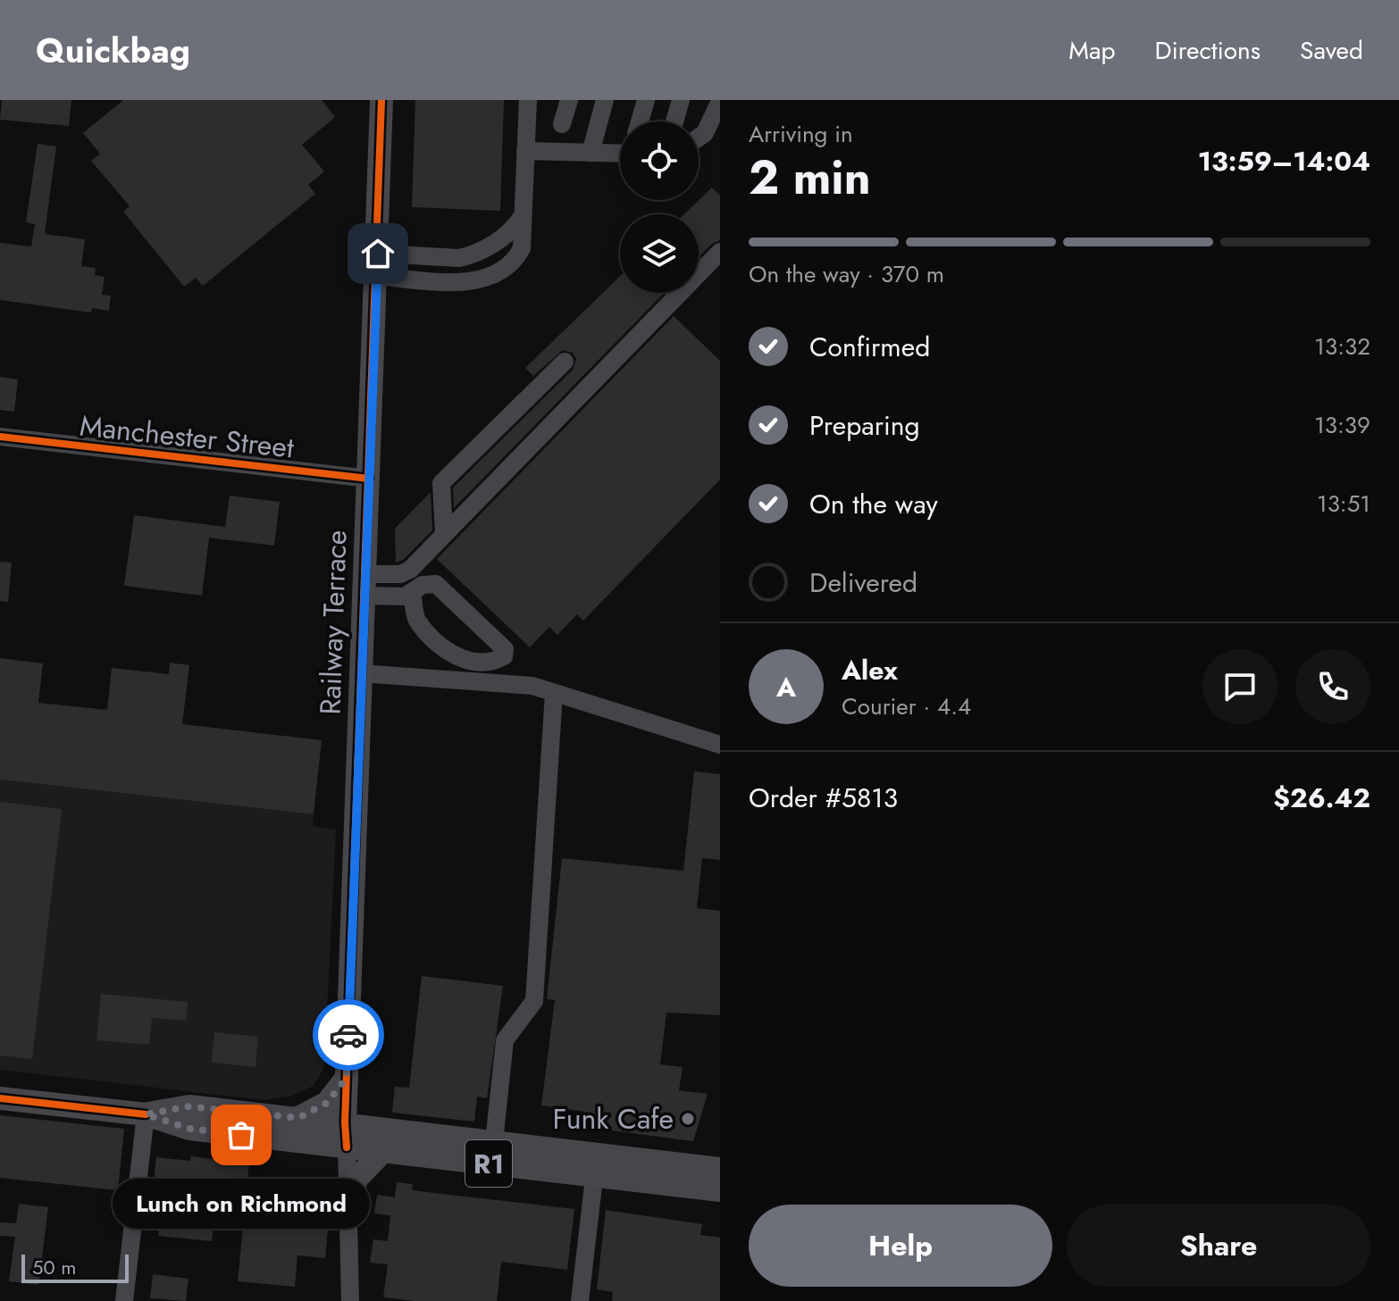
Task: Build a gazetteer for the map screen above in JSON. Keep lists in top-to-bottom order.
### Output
{
  "streets": {
    "main road": ["Railway Terrace", "R1"],
    "street": ["Manchester Street"]
  },
  "crossings": [
    ["Manchester Street", "Railway Terrace"],
    ["Railway Terrace", "R1"]
  ],
  "places": ["Funk Cafe", "Lunch on Richmond"],
  "scale_bar": "50 m",
  "page": {
    "header": "Quickbag",
    "nav": ["Map", "Directions", "Saved"],
    "heading": ["2 min", "Arriving in", "13:59–14:04"],
    "panel": [
      "Alex",
      "Courier · 4.4",
      "Order #5813",
      "$26.42"
    ],
    "bar": "On the way · 370 m",
    "list": [
      ["Confirmed", "13:32"],
      ["Preparing", "13:39"],
      ["On the way", "13:51"],
      "Delivered"
    ],
    "round": "A",
    "bubble": "Lunch on Richmond",
    "buttons": ["Help", "Share"],
    "scale": "50 m"
  }
}
